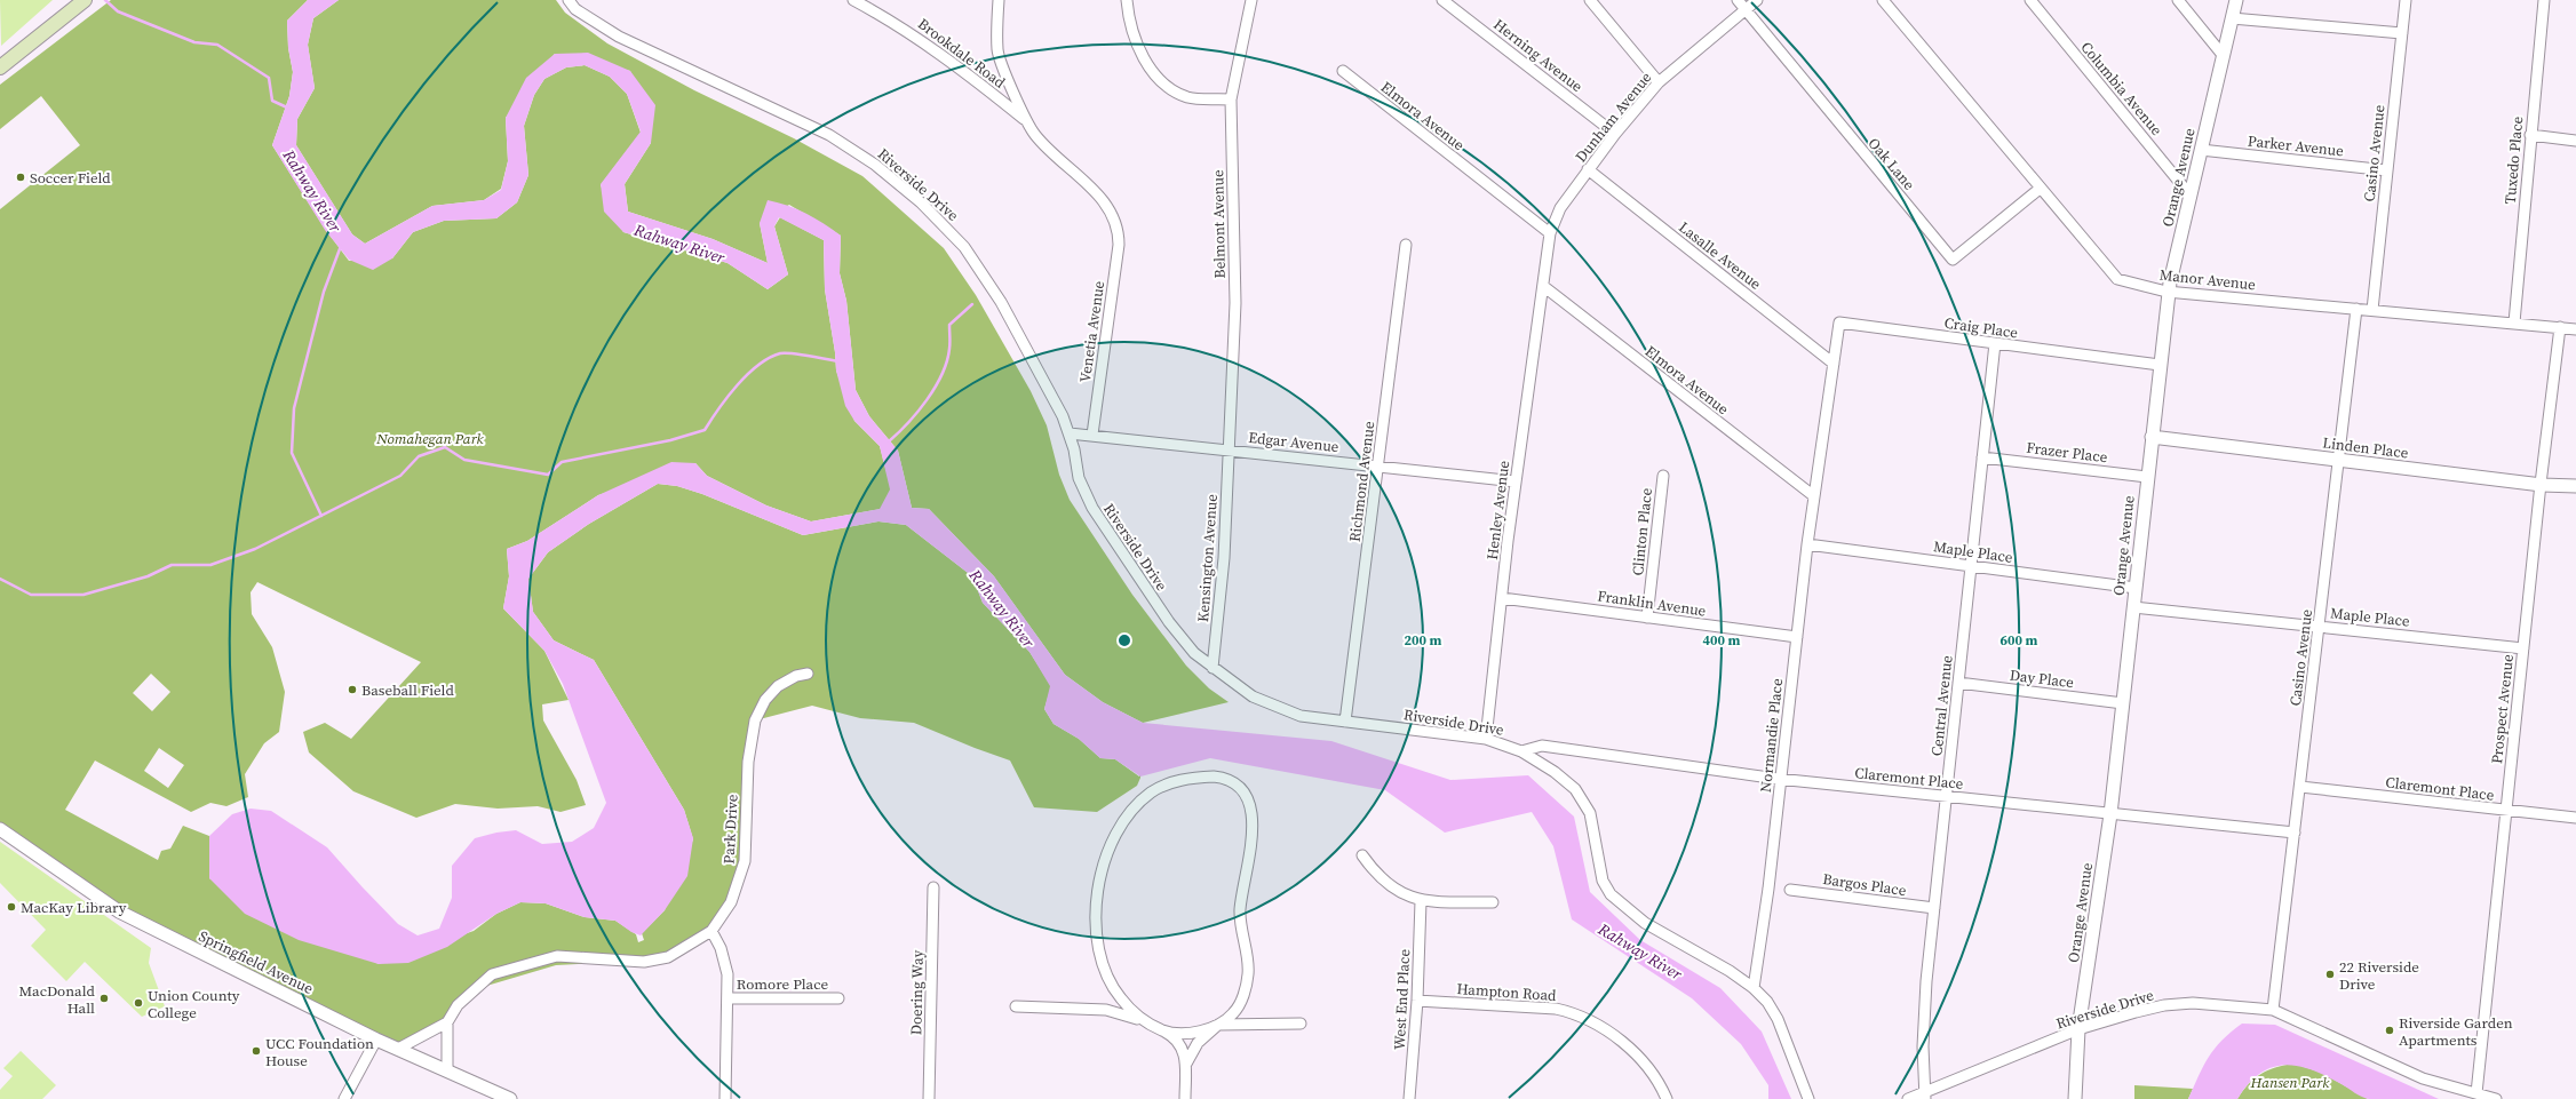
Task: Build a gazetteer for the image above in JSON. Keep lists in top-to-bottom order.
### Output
{
  "streets": {
    "street": [
      "Brookdale Road",
      "Herning Avenue",
      "Columbia Avenue",
      "Elmora Avenue",
      "Dunham Avenue",
      "Parker Avenue",
      "Casino Avenue",
      "Tuxedo Place",
      "Oak Lane",
      "Orange Avenue",
      "Riverside Drive",
      "Belmont Avenue",
      "Lasalle Avenue",
      "Manor Avenue",
      "Craig Place",
      "Venetia Avenue",
      "Edgar Avenue",
      "Linden Place",
      "Frazer Place",
      "Richmond Avenue",
      "Henley Avenue",
      "Clinton Place",
      "Maple Place",
      "Kensington Avenue",
      "Franklin Avenue",
      "Day Place",
      "Central Avenue",
      "Prospect Avenue",
      "Normandie Place",
      "Claremont Place",
      "Park Drive",
      "Bargos Place",
      "Springfield Avenue",
      "Romore Place",
      "Hampton Road",
      "Doering Way",
      "West End Place"
    ]
  },
  "crossings": [
    ["Brookdale Road", "Venetia Avenue"],
    ["Herning Avenue", "Dunham Avenue"],
    ["Columbia Avenue", "Orange Avenue"],
    ["Elmora Avenue", "Dunham Avenue"],
    ["Elmora Avenue", "Henley Avenue"],
    ["Elmora Avenue", "Normandie Place"],
    ["Dunham Avenue", "Oak Lane"],
    ["Dunham Avenue", "Lasalle Avenue"],
    ["Dunham Avenue", "Henley Avenue"],
    ["Parker Avenue", "Casino Avenue"],
    ["Parker Avenue", "Orange Avenue"],
    ["Casino Avenue", "Riverside Drive"],
    ["Casino Avenue", "Manor Avenue"],
    ["Casino Avenue", "Linden Place"],
    ["Casino Avenue", "Maple Place"],
    ["Casino Avenue", "Claremont Place"],
    ["Tuxedo Place", "Manor Avenue"],
    ["Oak Lane", "Manor Avenue"],
    ["Orange Avenue", "Riverside Drive"],
    ["Orange Avenue", "Manor Avenue"],
    ["Orange Avenue", "Craig Place"],
    ["Orange Avenue", "Linden Place"],
    ["Orange Avenue", "Frazer Place"],
    ["Orange Avenue", "Maple Place"],
    ["Orange Avenue", "Day Place"],
    ["Orange Avenue", "Claremont Place"],
    ["Riverside Drive", "Edgar Avenue"],
    ["Riverside Drive", "Richmond Avenue"],
    ["Riverside Drive", "Henley Avenue"],
    ["Riverside Drive", "Kensington Avenue"],
    ["Riverside Drive", "Central Avenue"],
    ["Riverside Drive", "Prospect Avenue"],
    ["Riverside Drive", "Normandie Place"],
    ["Riverside Drive", "Claremont Place"],
    ["Belmont Avenue", "Edgar Avenue"],
    ["Belmont Avenue", "Kensington Avenue"],
    ["Lasalle Avenue", "Craig Place"],
    ["Lasalle Avenue", "Normandie Place"],
    ["Manor Avenue", "Prospect Avenue"],
    ["Craig Place", "Central Avenue"],
    ["Craig Place", "Normandie Place"],
    ["Venetia Avenue", "Edgar Avenue"],
    ["Edgar Avenue", "Richmond Avenue"],
    ["Edgar Avenue", "Henley Avenue"],
    ["Edgar Avenue", "Kensington Avenue"],
    ["Linden Place", "Prospect Avenue"],
    ["Frazer Place", "Central Avenue"],
    ["Henley Avenue", "Franklin Avenue"],
    ["Clinton Place", "Franklin Avenue"],
    ["Maple Place", "Central Avenue"],
    ["Maple Place", "Prospect Avenue"],
    ["Maple Place", "Normandie Place"],
    ["Franklin Avenue", "Normandie Place"],
    ["Day Place", "Central Avenue"],
    ["Central Avenue", "Claremont Place"],
    ["Central Avenue", "Bargos Place"],
    ["Prospect Avenue", "Claremont Place"],
    ["Normandie Place", "Claremont Place"],
    ["Park Drive", "Springfield Avenue"],
    ["Park Drive", "Romore Place"],
    ["Hampton Road", "West End Place"]
  ],
  "water": ["Rahway River"],
  "parks": ["Nomahegan Park", "Hansen Park"],
  "places": [
    "Soccer Field",
    "Baseball Field",
    "MacKay Library",
    "22 Riverside Drive",
    "MacDonald Hall",
    "Union County College",
    "Riverside Garden Apartments",
    "UCC Foundation House"
  ],
  "rings": ["200 m", "400 m", "600 m"]
}
